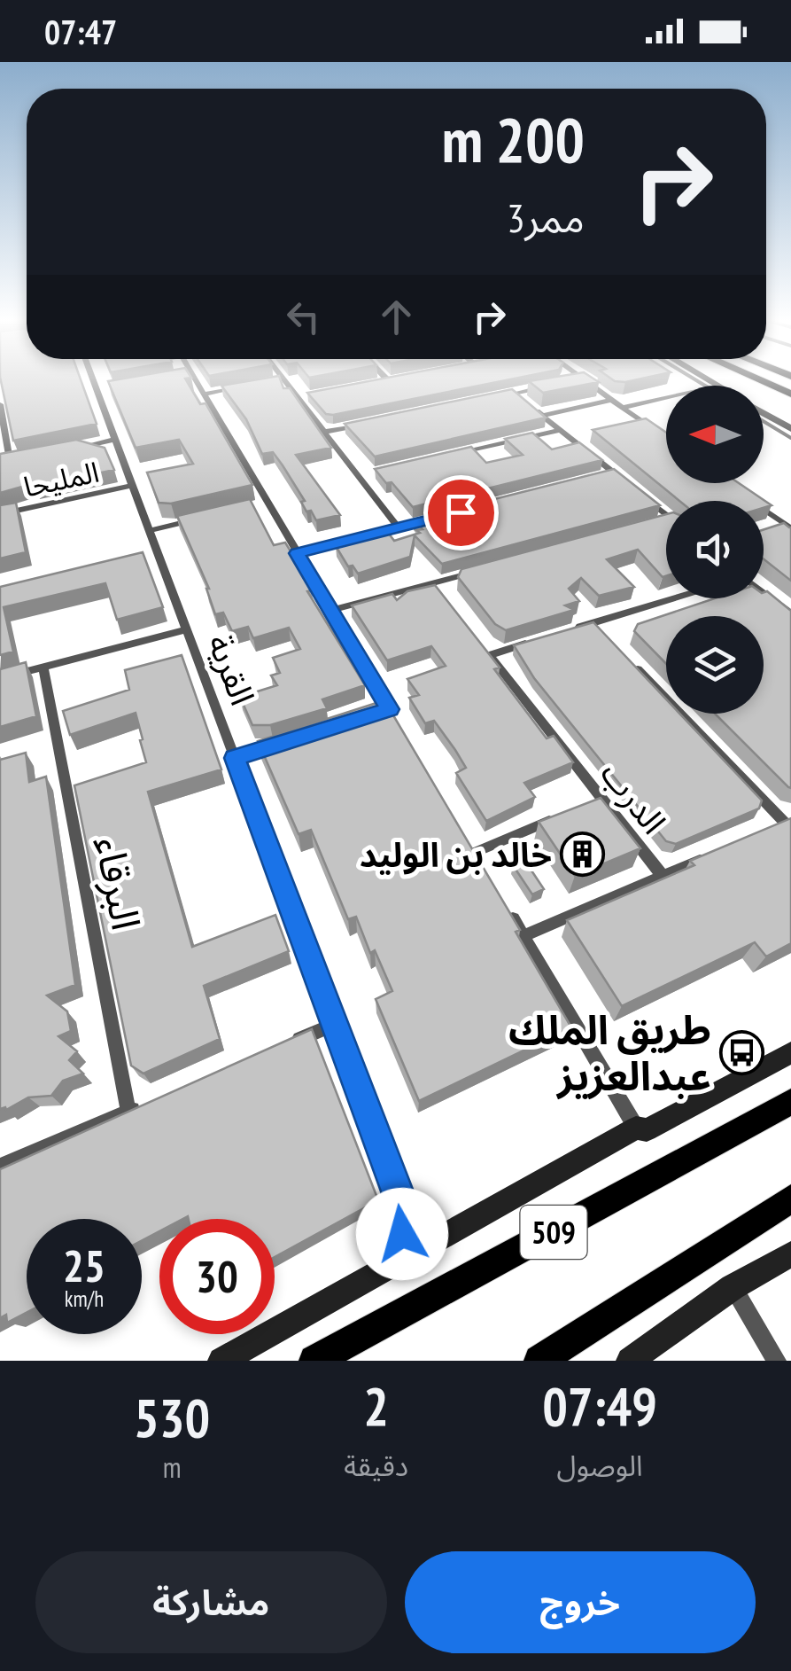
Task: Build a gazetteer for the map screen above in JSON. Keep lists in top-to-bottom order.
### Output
{
  "streets": {
    "main road": ["509"],
    "street": [
      "المليحا",
      "القرية",
      "الدرب",
      "البرقاء"
    ]
  },
  "crossings": [
    ["المليحا", "القرية"]
  ],
  "places": {
    "building": ["خالد بن الوليد"],
    "bus stop": ["طريق الملك عبدالعزيز"]
  },
  "north": "left",
  "page": {
    "status": "07:47",
    "turn": ["200 m", "ممر3"],
    "speed": "25 km/h",
    "limit": "30",
    "eta": [
      "07:49",
      "الوصول",
      "2",
      "دقيقة",
      "530",
      "m"
    ],
    "buttons": ["خروج", "مشاركة"]
  }
}
